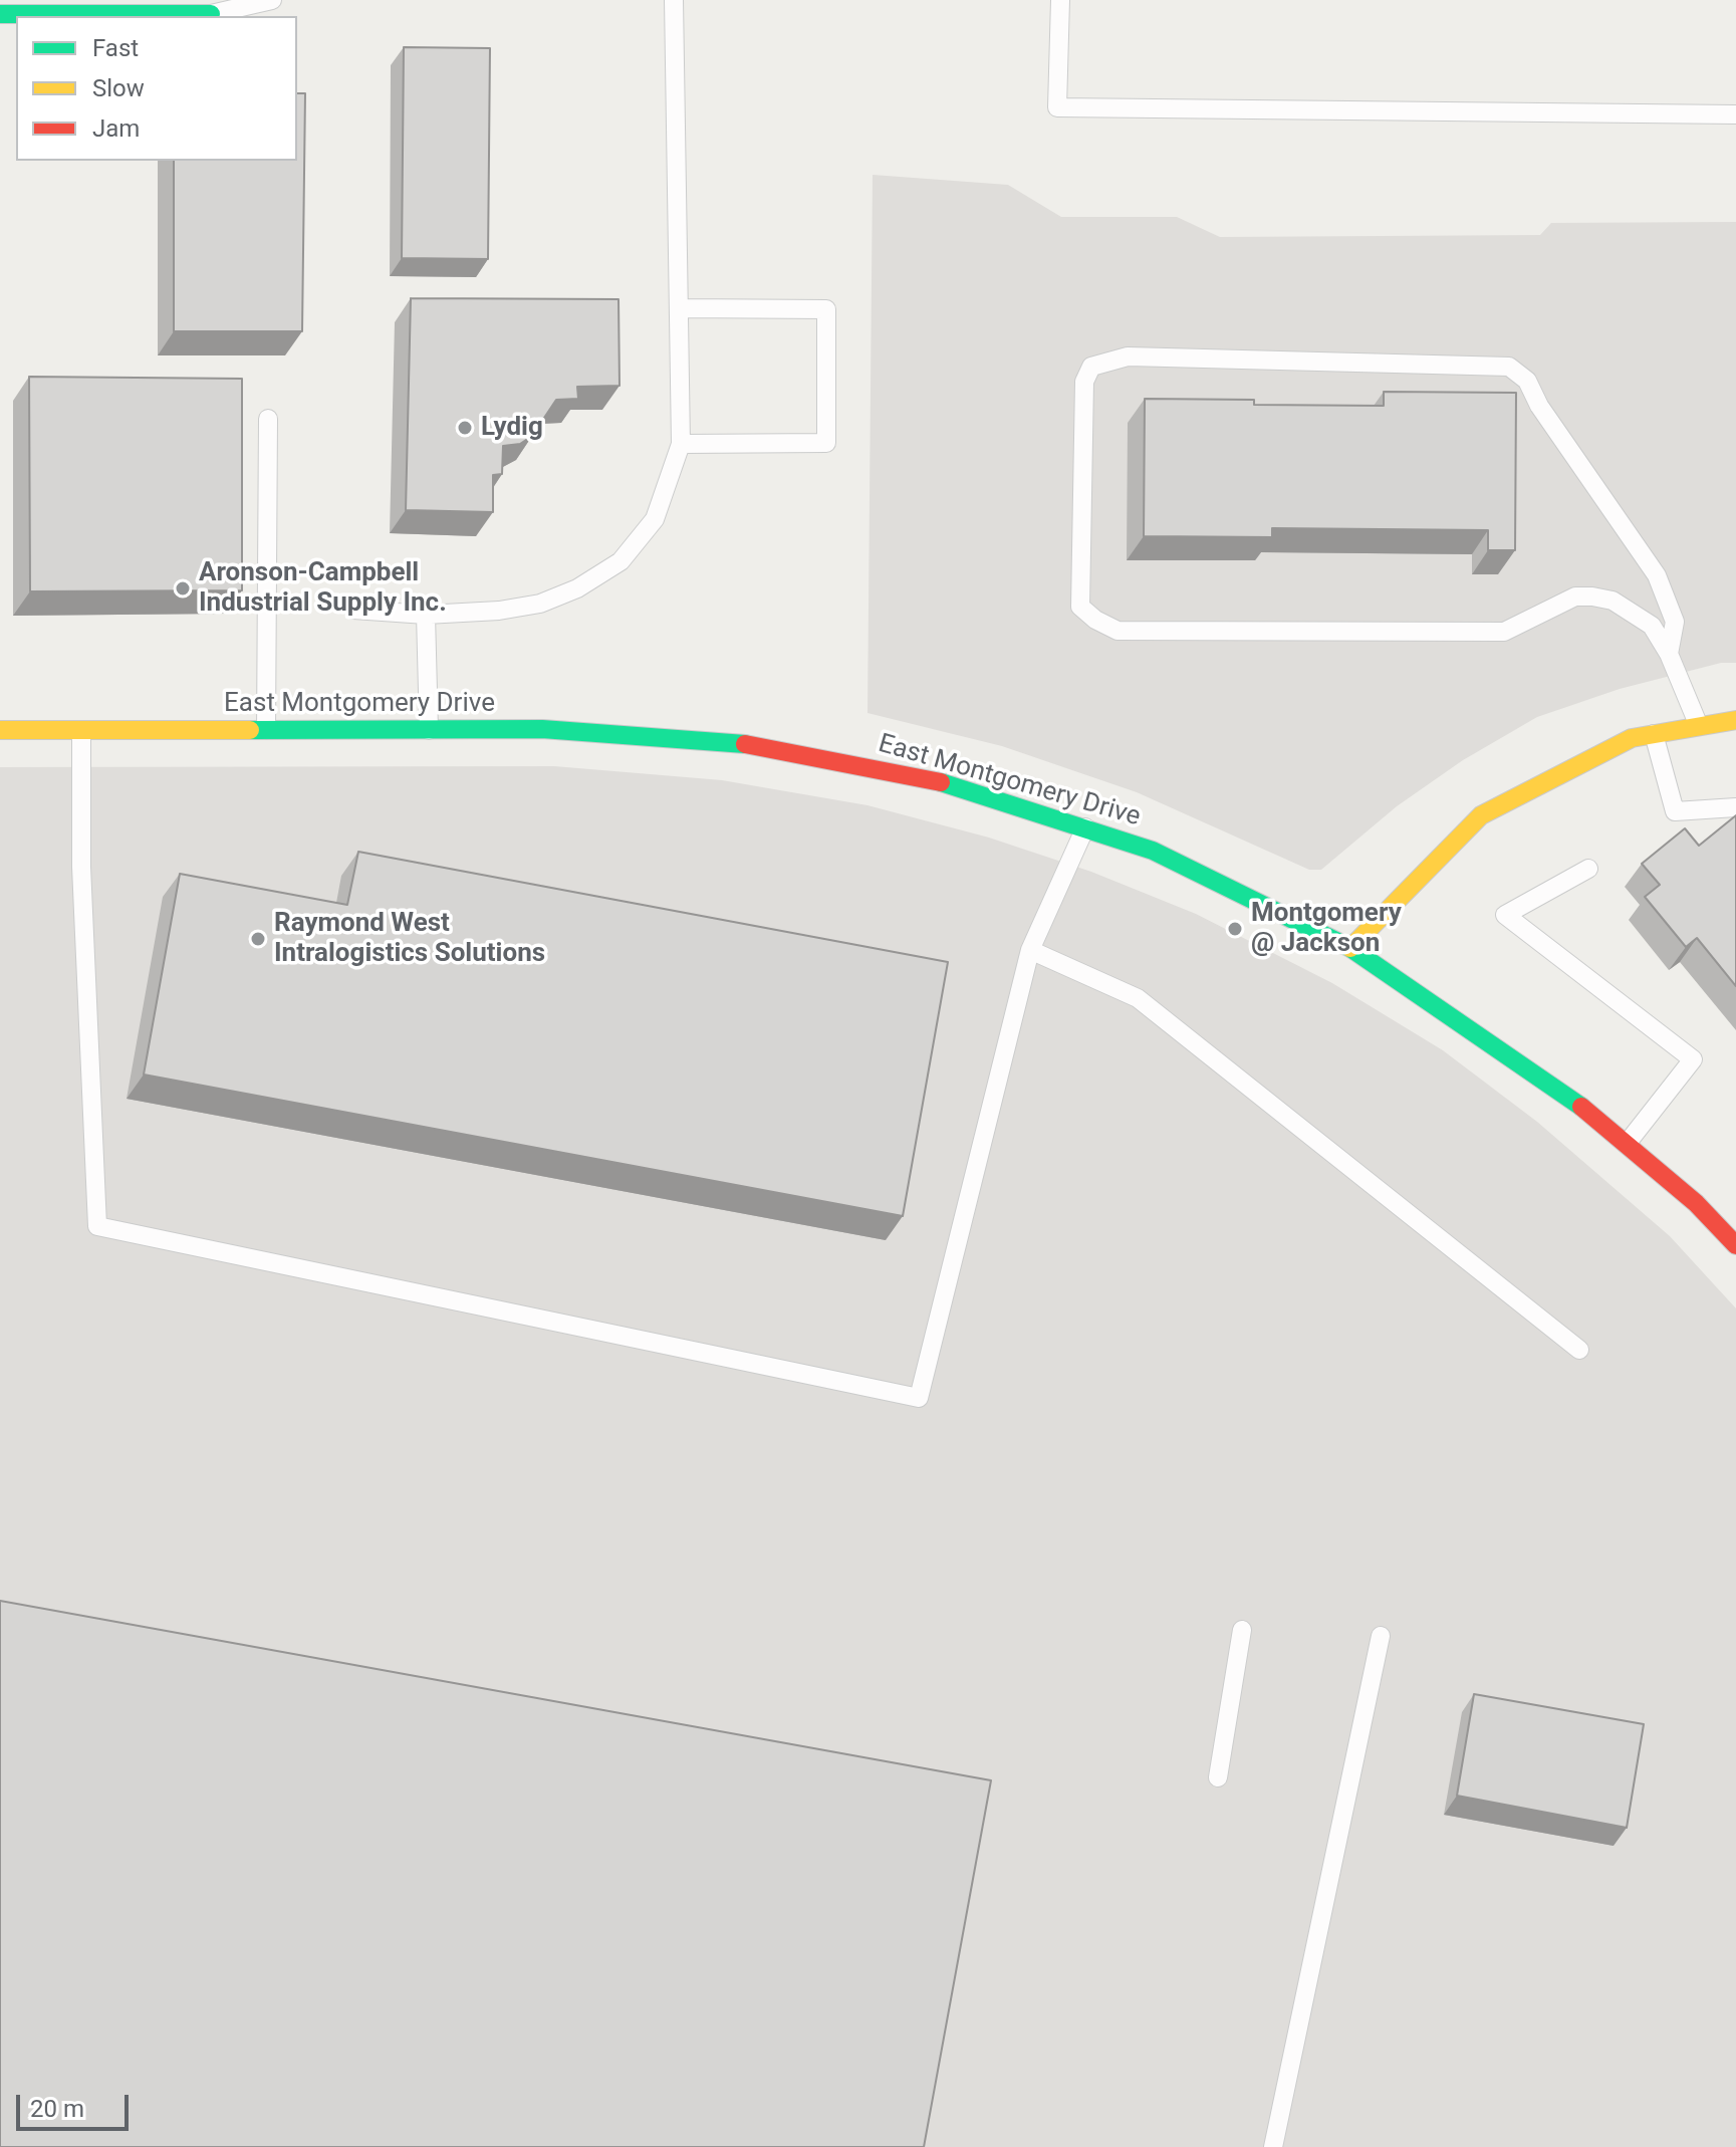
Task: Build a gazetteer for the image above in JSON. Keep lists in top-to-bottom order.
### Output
{
  "streets": {
    "main road": ["East Montgomery Drive"]
  },
  "places": [
    "Lydig",
    "Aronson-Campbell Industrial Supply Inc.",
    "Montgomery @ Jackson",
    "Raymond West Intralogistics Solutions"
  ],
  "legend": ["Fast", "Slow", "Jam"],
  "scale_bar": "20 m"
}
